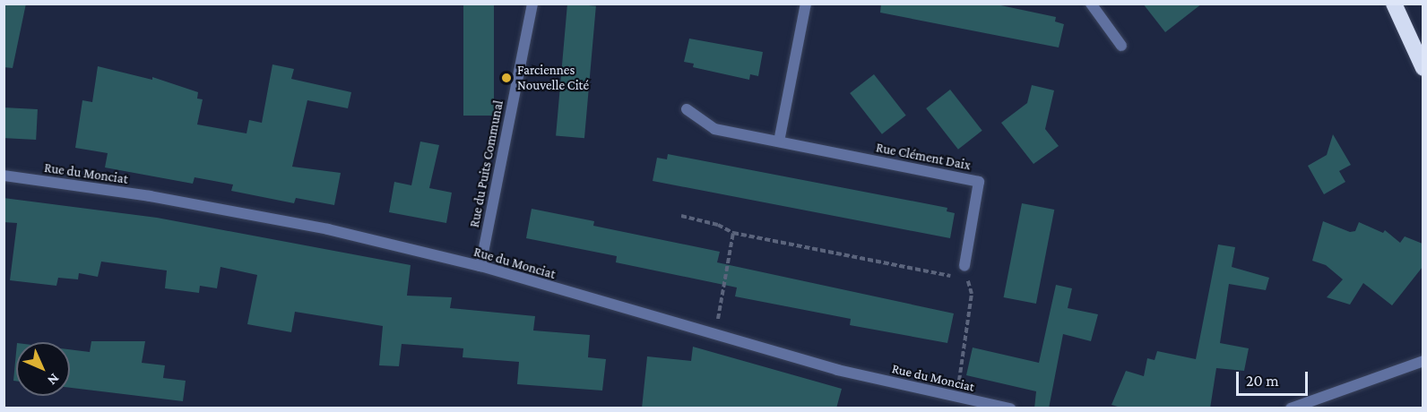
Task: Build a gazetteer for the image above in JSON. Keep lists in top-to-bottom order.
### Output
{
  "streets": {
    "street": ["Rue Clément Daix", "Rue du Puits Communal", "Rue du Monciat"]
  },
  "crossings": [
    ["Rue du Puits Communal", "Rue du Monciat"]
  ],
  "places": ["Farciennes Nouvelle Cité"],
  "scale_bar": "20 m",
  "north": "bottom right"
}
